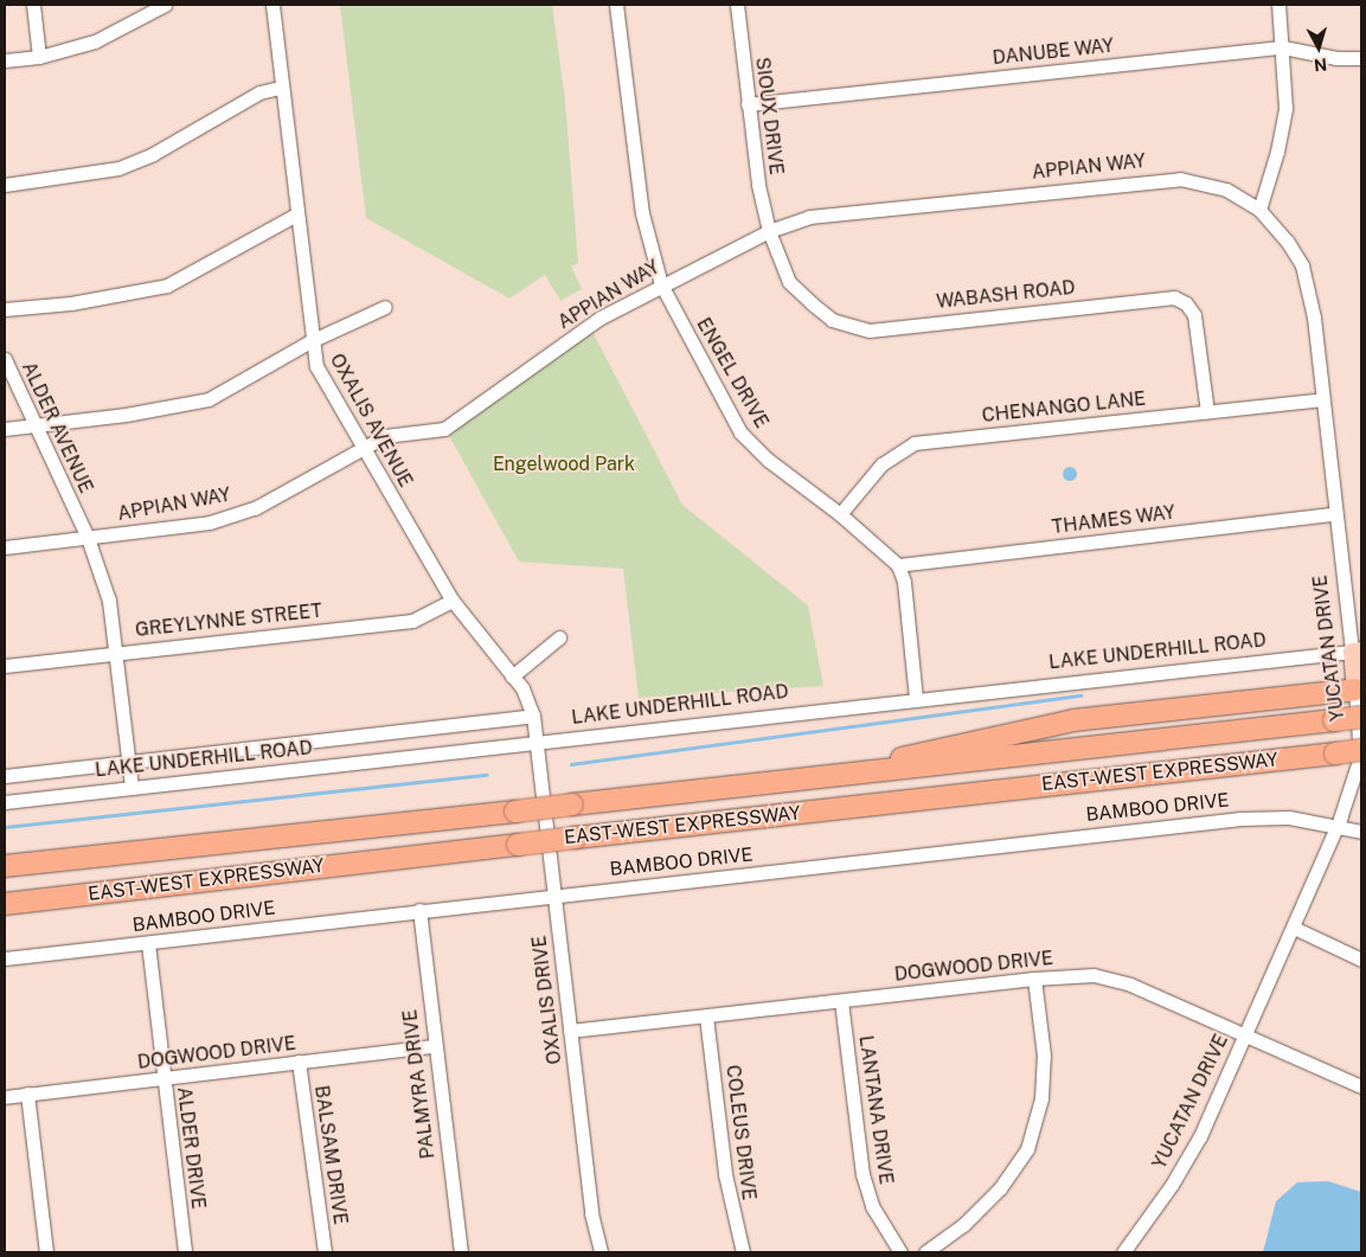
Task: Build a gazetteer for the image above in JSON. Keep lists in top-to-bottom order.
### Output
{
  "streets": {
    "highway": ["EAST-WEST EXPRESSWAY"],
    "main road": ["YUCATAN DRIVE"],
    "street": [
      "DANUBE WAY",
      "SIOUX DRIVE",
      "APPIAN WAY",
      "WABASH ROAD",
      "ENGEL DRIVE",
      "CHENANGO LANE",
      "OXALIS AVENUE",
      "ALDER AVENUE",
      "THAMES WAY",
      "GREYLYNNE STREET",
      "LAKE UNDERHILL ROAD",
      "BAMBOO DRIVE",
      "DOGWOOD DRIVE",
      "OXALIS DRIVE",
      "PALMYRA DRIVE",
      "LANTANA DRIVE",
      "COLEUS DRIVE",
      "ALDER DRIVE",
      "BALSAM DRIVE"
    ]
  },
  "crossings": [
    ["DANUBE WAY", "SIOUX DRIVE"],
    ["SIOUX DRIVE", "APPIAN WAY"],
    ["SIOUX DRIVE", "WABASH ROAD"],
    ["APPIAN WAY", "WABASH ROAD"],
    ["APPIAN WAY", "ENGEL DRIVE"],
    ["APPIAN WAY", "OXALIS AVENUE"],
    ["APPIAN WAY", "ALDER AVENUE"],
    ["APPIAN WAY", "YUCATAN DRIVE"],
    ["WABASH ROAD", "CHENANGO LANE"],
    ["ENGEL DRIVE", "CHENANGO LANE"],
    ["ENGEL DRIVE", "THAMES WAY"],
    ["CHENANGO LANE", "YUCATAN DRIVE"],
    ["OXALIS AVENUE", "GREYLYNNE STREET"],
    ["OXALIS AVENUE", "LAKE UNDERHILL ROAD"],
    ["OXALIS AVENUE", "OXALIS DRIVE"],
    ["ALDER AVENUE", "GREYLYNNE STREET"],
    ["ALDER AVENUE", "LAKE UNDERHILL ROAD"],
    ["THAMES WAY", "YUCATAN DRIVE"],
    ["YUCATAN DRIVE", "LAKE UNDERHILL ROAD"],
    ["YUCATAN DRIVE", "BAMBOO DRIVE"],
    ["YUCATAN DRIVE", "DOGWOOD DRIVE"],
    ["LAKE UNDERHILL ROAD", "OXALIS DRIVE"],
    ["BAMBOO DRIVE", "OXALIS DRIVE"],
    ["BAMBOO DRIVE", "PALMYRA DRIVE"],
    ["BAMBOO DRIVE", "ALDER DRIVE"],
    ["DOGWOOD DRIVE", "OXALIS DRIVE"],
    ["DOGWOOD DRIVE", "PALMYRA DRIVE"],
    ["DOGWOOD DRIVE", "LANTANA DRIVE"],
    ["DOGWOOD DRIVE", "COLEUS DRIVE"],
    ["DOGWOOD DRIVE", "ALDER DRIVE"],
    ["DOGWOOD DRIVE", "BALSAM DRIVE"]
  ],
  "parks": ["Engelwood Park"],
  "north": "bottom"
}
